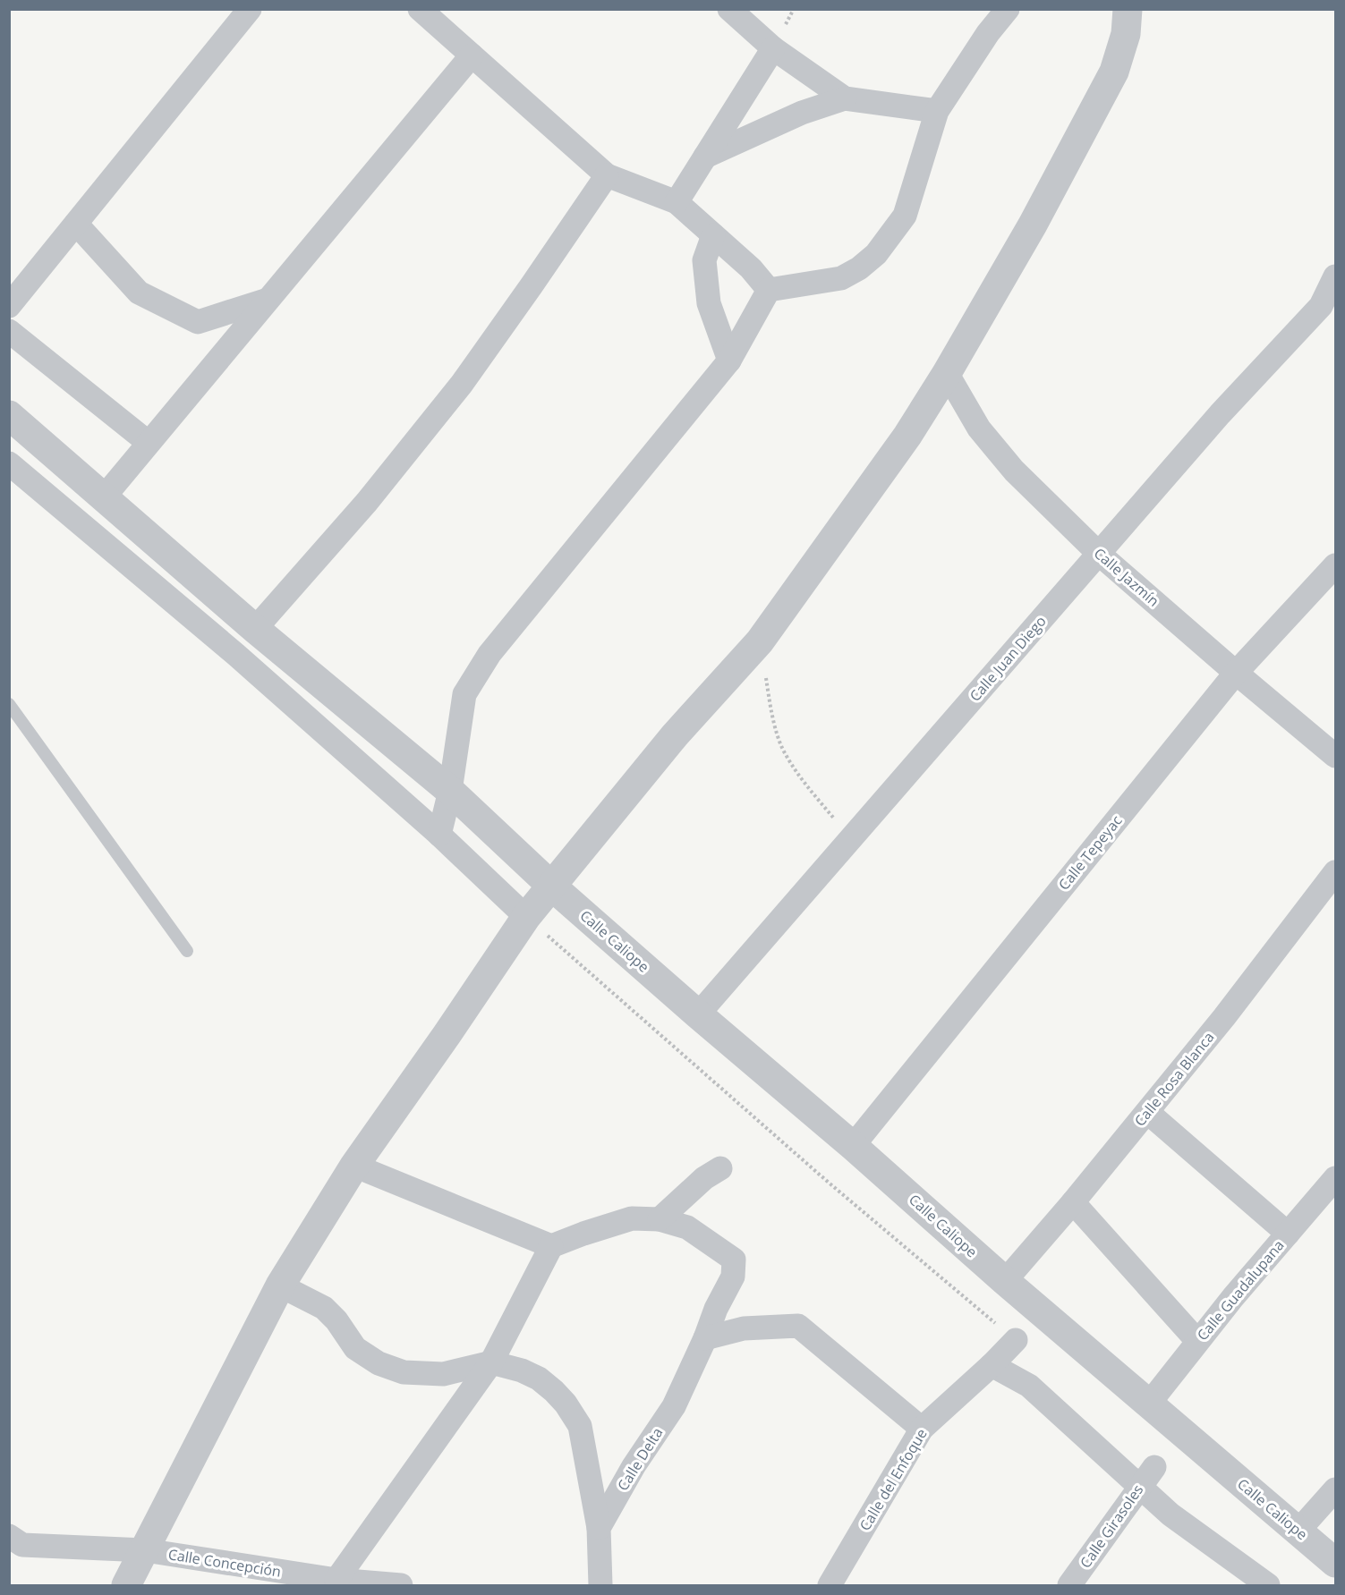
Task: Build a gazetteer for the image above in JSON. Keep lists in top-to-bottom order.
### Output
{
  "streets": {
    "street": [
      "Calle Jazmín",
      "Calle Juan Diego",
      "Calle Tepeyac",
      "Calle Caliope",
      "Calle Rosa Blanca",
      "Calle Guadalupana",
      "Calle Delta",
      "Calle del Enfoque",
      "Calle Girasoles",
      "Calle Concepción"
    ]
  },
  "crossings": [
    ["Calle Jazmín", "Calle Juan Diego"],
    ["Calle Jazmín", "Calle Tepeyac"],
    ["Calle Juan Diego", "Calle Caliope"],
    ["Calle Tepeyac", "Calle Caliope"],
    ["Calle Caliope", "Calle Rosa Blanca"],
    ["Calle Caliope", "Calle Guadalupana"]
  ]
}
